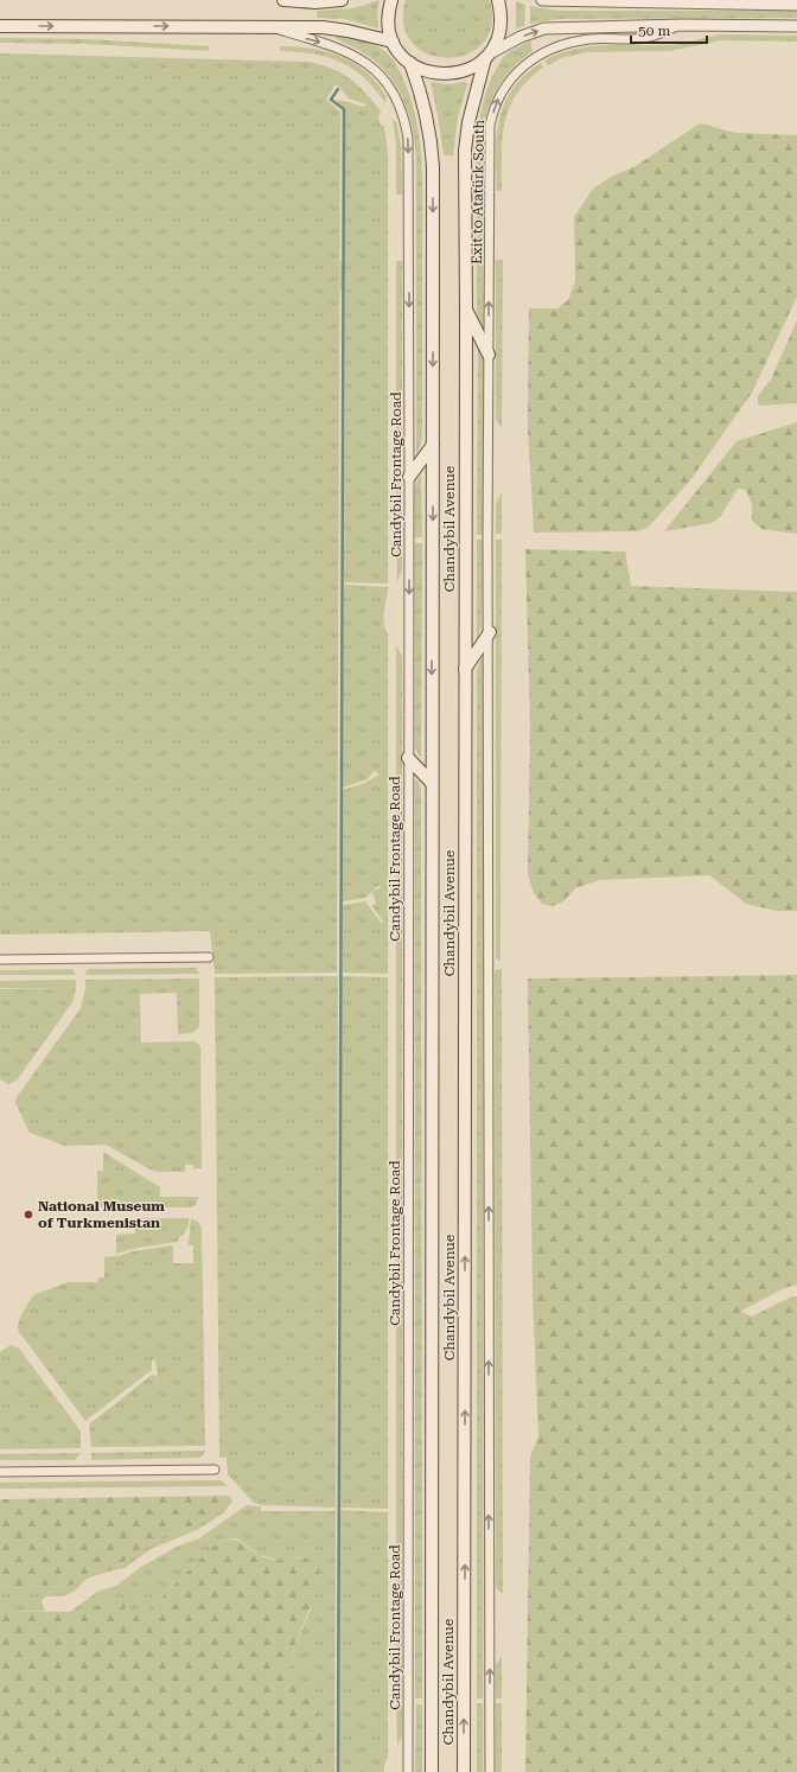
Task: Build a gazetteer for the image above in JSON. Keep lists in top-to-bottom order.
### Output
{
  "streets": {
    "main road": ["Chandybil Avenue"],
    "street": ["Exit to Atatürk South", "Candybil Frontage Road"]
  },
  "one_way": ["Exit to Atatürk South", "Candybil Frontage Road"],
  "places": ["National Museum of Turkmenistan"],
  "scale_bar": "50 m"
}
